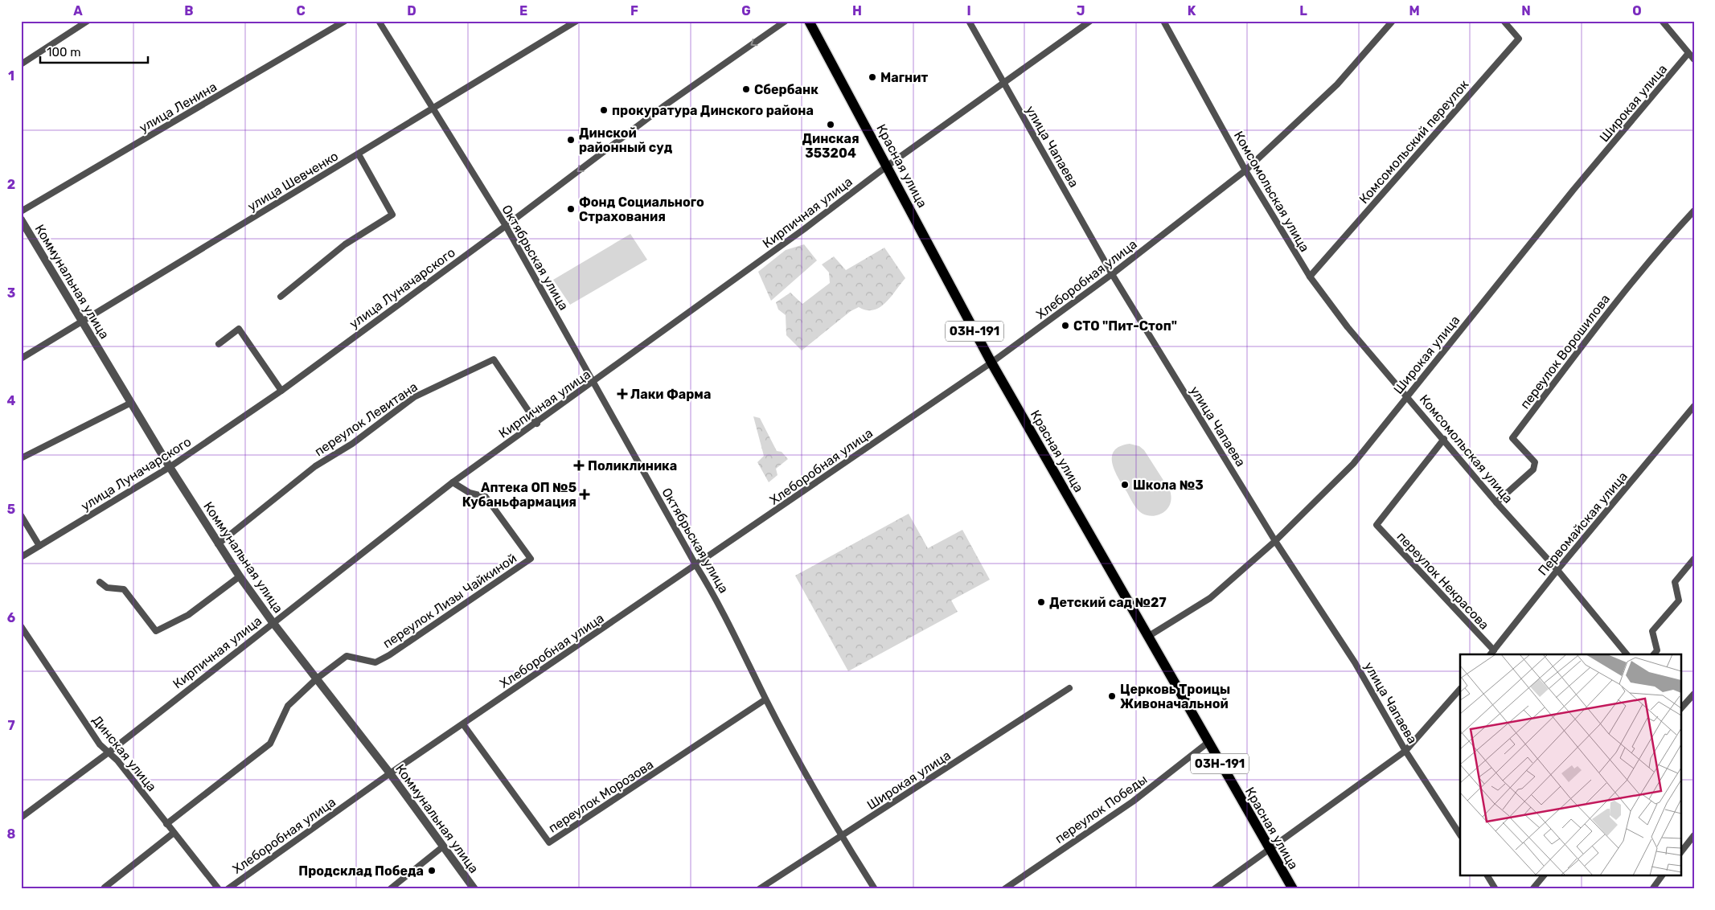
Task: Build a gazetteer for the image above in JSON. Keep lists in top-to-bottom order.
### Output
{
  "streets": {
    "main road": ["Красная улица", "03Н-191"],
    "street": [
      "Широкая улица",
      "улица Ленина",
      "Комсомольский переулок",
      "улица Чапаева",
      "улица Шевченко",
      "Комсомольская улица",
      "Кирпичная улица",
      "Октябрьская улица",
      "Хлеборобная улица",
      "Коммунальная улица",
      "улица Луначарского",
      "переулок Ворошилова",
      "переулок Левитана",
      "Первомайская улица",
      "переулок Некрасова",
      "переулок Лизы Чайкиной",
      "Динская улица",
      "переулок Морозова",
      "переулок Победы"
    ]
  },
  "crossings": [
    ["Широкая улица", "улица Чапаева"],
    ["Широкая улица", "Красная улица"],
    ["Широкая улица", "Комсомольская улица"],
    ["Широкая улица", "Октябрьская улица"],
    ["Комсомольский переулок", "Комсомольская улица"],
    ["улица Чапаева", "Кирпичная улица"],
    ["улица Чапаева", "Хлеборобная улица"],
    ["Красная улица", "Кирпичная улица"],
    ["Красная улица", "Хлеборобная улица"],
    ["Красная улица", "переулок Победы"],
    ["улица Шевченко", "Октябрьская улица"],
    ["улица Шевченко", "Коммунальная улица"],
    ["Комсомольская улица", "Хлеборобная улица"],
    ["Комсомольская улица", "переулок Ворошилова"],
    ["Комсомольская улица", "Первомайская улица"],
    ["Комсомольская улица", "переулок Некрасова"],
    ["Кирпичная улица", "Октябрьская улица"],
    ["Кирпичная улица", "Коммунальная улица"],
    ["Кирпичная улица", "переулок Левитана"],
    ["Кирпичная улица", "переулок Лизы Чайкиной"],
    ["Кирпичная улица", "Динская улица"],
    ["Октябрьская улица", "Хлеборобная улица"],
    ["Октябрьская улица", "улица Луначарского"],
    ["Октябрьская улица", "переулок Морозова"],
    ["Хлеборобная улица", "Коммунальная улица"],
    ["Хлеборобная улица", "переулок Морозова"],
    ["Коммунальная улица", "улица Луначарского"],
    ["Коммунальная улица", "переулок Левитана"],
    ["Коммунальная улица", "переулок Лизы Чайкиной"],
    ["Первомайская улица", "переулок Некрасова"],
    ["переулок Лизы Чайкиной", "Динская улица"]
  ],
  "one_way": ["улица Луначарского"],
  "places": {
    "other": [
      "Магнит",
      "Сбербанк",
      "прокуратура Динского района",
      "Динская 353204",
      "Динской районный суд",
      "Фонд Социального Страхования",
      "СТО \"Пит-Стоп\"",
      "Школа №3",
      "Детский сад №27",
      "Церковь Троицы Живоначальной",
      "Продсклад Победа"
    ],
    "health": ["Лаки Фарма", "Поликлиника", "Аптека ОП №5 Кубаньфармация"]
  },
  "scale_bar": "100 m",
  "grid": {
    "columns": [
      "A",
      "B",
      "C",
      "D",
      "E",
      "F",
      "G",
      "H",
      "I",
      "J",
      "K",
      "L",
      "M",
      "N",
      "O"
    ],
    "rows": [
      "1",
      "2",
      "3",
      "4",
      "5",
      "6",
      "7",
      "8"
    ]
  }
}
